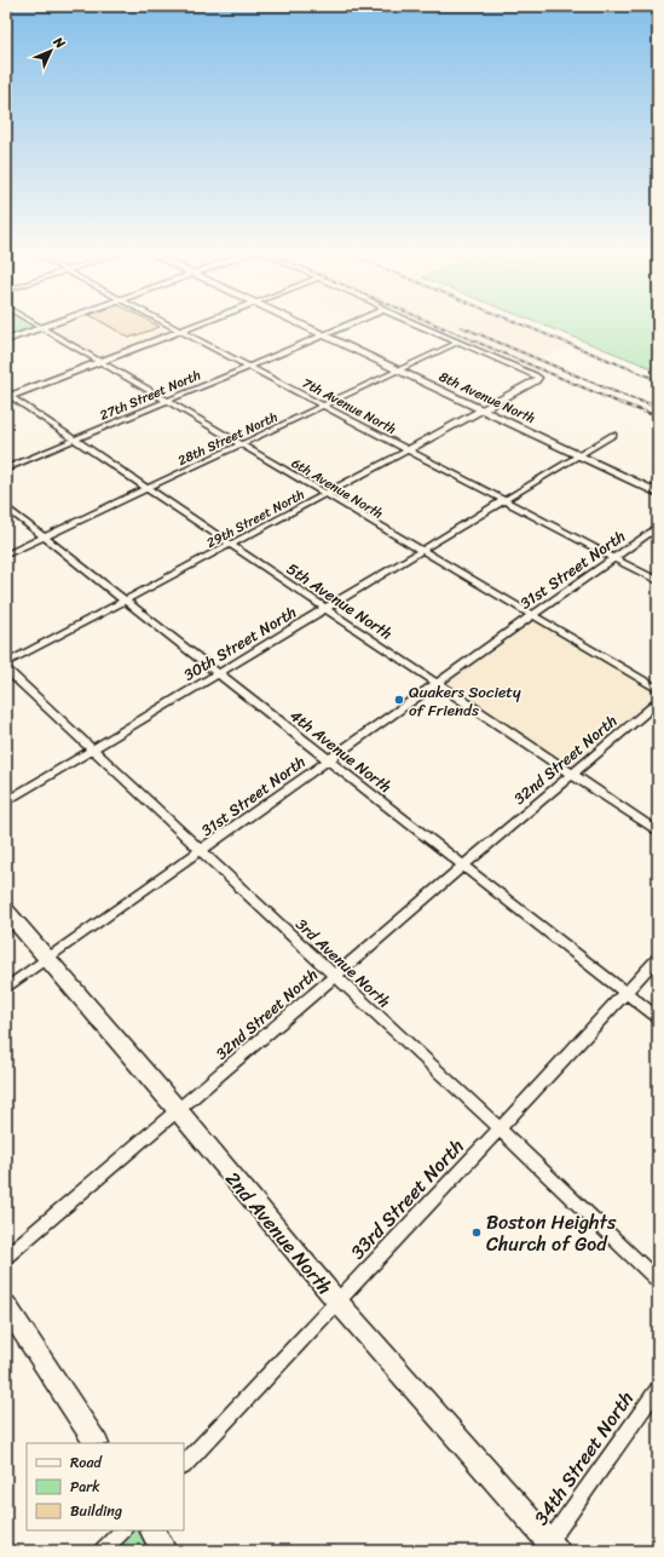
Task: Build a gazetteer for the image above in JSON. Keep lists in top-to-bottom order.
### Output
{
  "streets": {
    "street": [
      "27th Street North",
      "8th Avenue North",
      "7th Avenue North",
      "28th Street North",
      "6th Avenue North",
      "29th Street North",
      "31st Street North",
      "5th Avenue North",
      "30th Street North",
      "4th Avenue North",
      "32nd Street North",
      "3rd Avenue North",
      "33rd Street North",
      "2nd Avenue North",
      "34th Street North"
    ]
  },
  "crossings": [
    ["27th Street North", "8th Avenue North"],
    ["27th Street North", "7th Avenue North"],
    ["27th Street North", "6th Avenue North"],
    ["27th Street North", "5th Avenue North"],
    ["8th Avenue North", "28th Street North"],
    ["8th Avenue North", "29th Street North"],
    ["8th Avenue North", "30th Street North"],
    ["7th Avenue North", "28th Street North"],
    ["7th Avenue North", "29th Street North"],
    ["7th Avenue North", "31st Street North"],
    ["7th Avenue North", "30th Street North"],
    ["28th Street North", "6th Avenue North"],
    ["28th Street North", "29th Street North"],
    ["28th Street North", "5th Avenue North"],
    ["28th Street North", "4th Avenue North"],
    ["6th Avenue North", "29th Street North"],
    ["6th Avenue North", "31st Street North"],
    ["6th Avenue North", "30th Street North"],
    ["29th Street North", "5th Avenue North"],
    ["29th Street North", "4th Avenue North"],
    ["31st Street North", "5th Avenue North"],
    ["31st Street North", "4th Avenue North"],
    ["31st Street North", "3rd Avenue North"],
    ["31st Street North", "2nd Avenue North"],
    ["5th Avenue North", "30th Street North"],
    ["5th Avenue North", "32nd Street North"],
    ["30th Street North", "4th Avenue North"],
    ["30th Street North", "3rd Avenue North"],
    ["4th Avenue North", "32nd Street North"],
    ["4th Avenue North", "33rd Street North"],
    ["32nd Street North", "3rd Avenue North"],
    ["32nd Street North", "2nd Avenue North"],
    ["3rd Avenue North", "33rd Street North"],
    ["33rd Street North", "2nd Avenue North"],
    ["2nd Avenue North", "34th Street North"]
  ],
  "places": ["Quakers Society of Friends", "Boston Heights Church of God"],
  "legend": ["Road", "Park", "Building"],
  "north": "top right"
}
